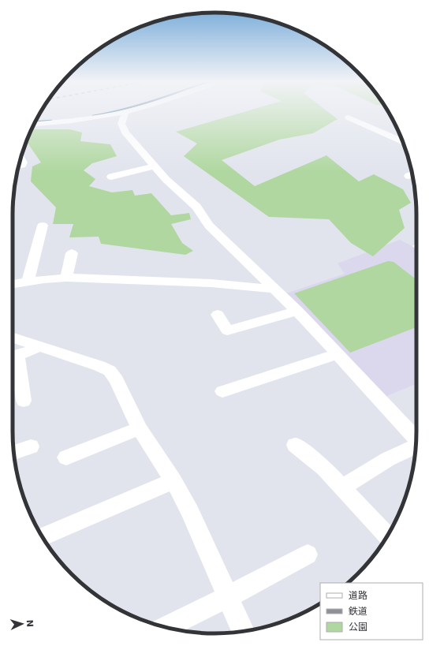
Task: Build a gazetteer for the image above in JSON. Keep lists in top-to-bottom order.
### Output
{
  "legend": ["道路", "鉄道", "公園"],
  "north": "right"
}
